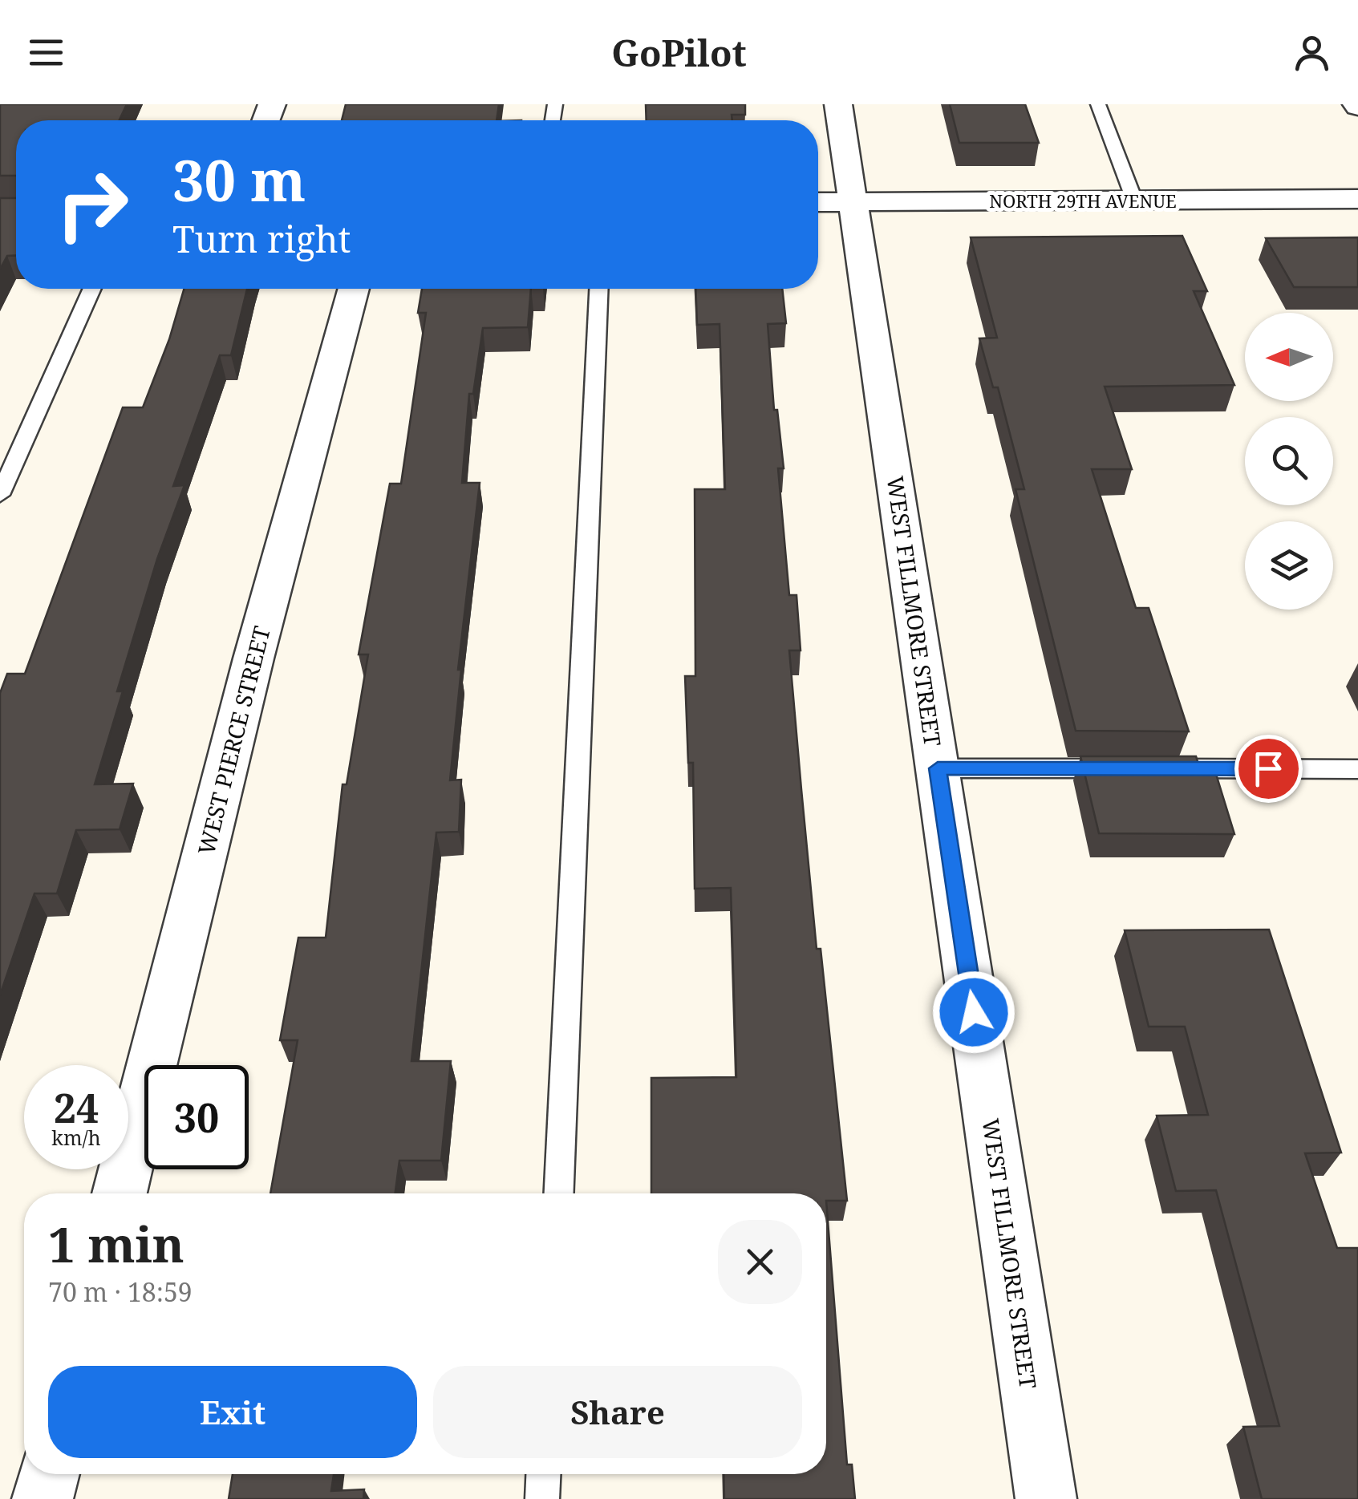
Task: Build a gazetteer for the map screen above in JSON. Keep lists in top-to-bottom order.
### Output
{
  "streets": {
    "street": ["NORTH 29TH AVENUE", "WEST FILLMORE STREET", "WEST PIERCE STREET"]
  },
  "crossings": [
    ["NORTH 29TH AVENUE", "WEST FILLMORE STREET"]
  ],
  "north": "left",
  "page": {
    "header": "GoPilot",
    "turn": ["30 m", "Turn right"],
    "speed": "24 km/h",
    "limit": "30",
    "heading": ["1 min", "70 m · 18:59"],
    "buttons": ["Exit", "Share"]
  }
}
